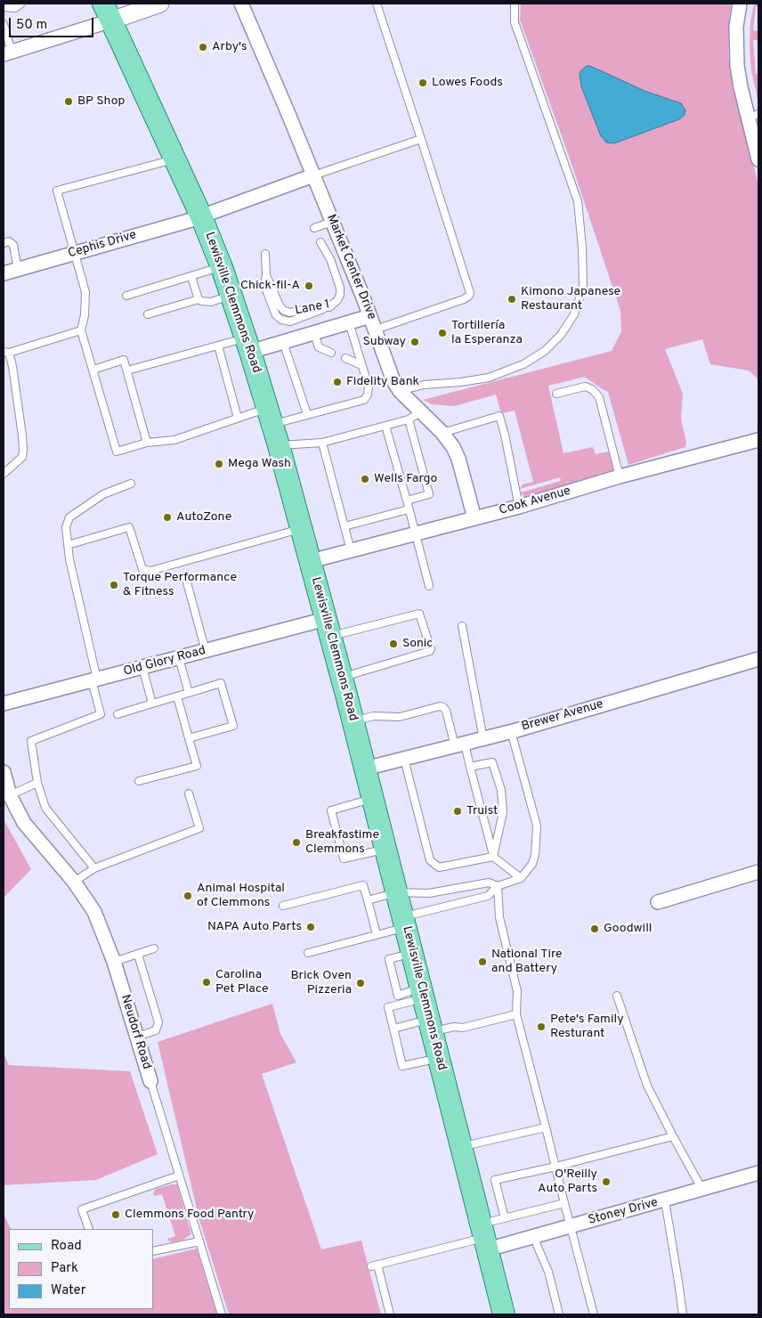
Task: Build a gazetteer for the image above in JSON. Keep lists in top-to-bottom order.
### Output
{
  "streets": {
    "main road": ["Lewisville Clemmons Road"],
    "street": [
      "Cephis Drive",
      "Market Center Drive",
      "Cook Avenue",
      "Old Glory Road",
      "Brewer Avenue",
      "Neudorf Road",
      "Stoney Drive"
    ],
    "lane": ["Lane 1"]
  },
  "crossings": [
    ["Cephis Drive", "Market Center Drive"],
    ["Cephis Drive", "Lewisville Clemmons Road"],
    ["Market Center Drive", "Cook Avenue"],
    ["Lewisville Clemmons Road", "Cook Avenue"],
    ["Lewisville Clemmons Road", "Old Glory Road"],
    ["Lewisville Clemmons Road", "Brewer Avenue"],
    ["Lewisville Clemmons Road", "Stoney Drive"]
  ],
  "places": [
    "Arby's",
    "Lowes Foods",
    "BP Shop",
    "Chick-fil-A",
    "Kimono Japanese Restaurant",
    "Tortillería la Esperanza",
    "Subway",
    "Fidelity Bank",
    "Mega Wash",
    "Wells Fargo",
    "AutoZone",
    "Torque Performance & Fitness",
    "Sonic",
    "Truist",
    "Breakfastime Clemmons",
    "Animal Hospital of Clemmons",
    "NAPA Auto Parts",
    "Goodwill",
    "National Tire and Battery",
    "Carolina Pet Place",
    "Brick Oven Pizzeria",
    "Pete's Family Resturant",
    "O'Reilly Auto Parts",
    "Clemmons Food Pantry"
  ],
  "legend": ["Road", "Park", "Water"],
  "scale_bar": "50 m"
}
